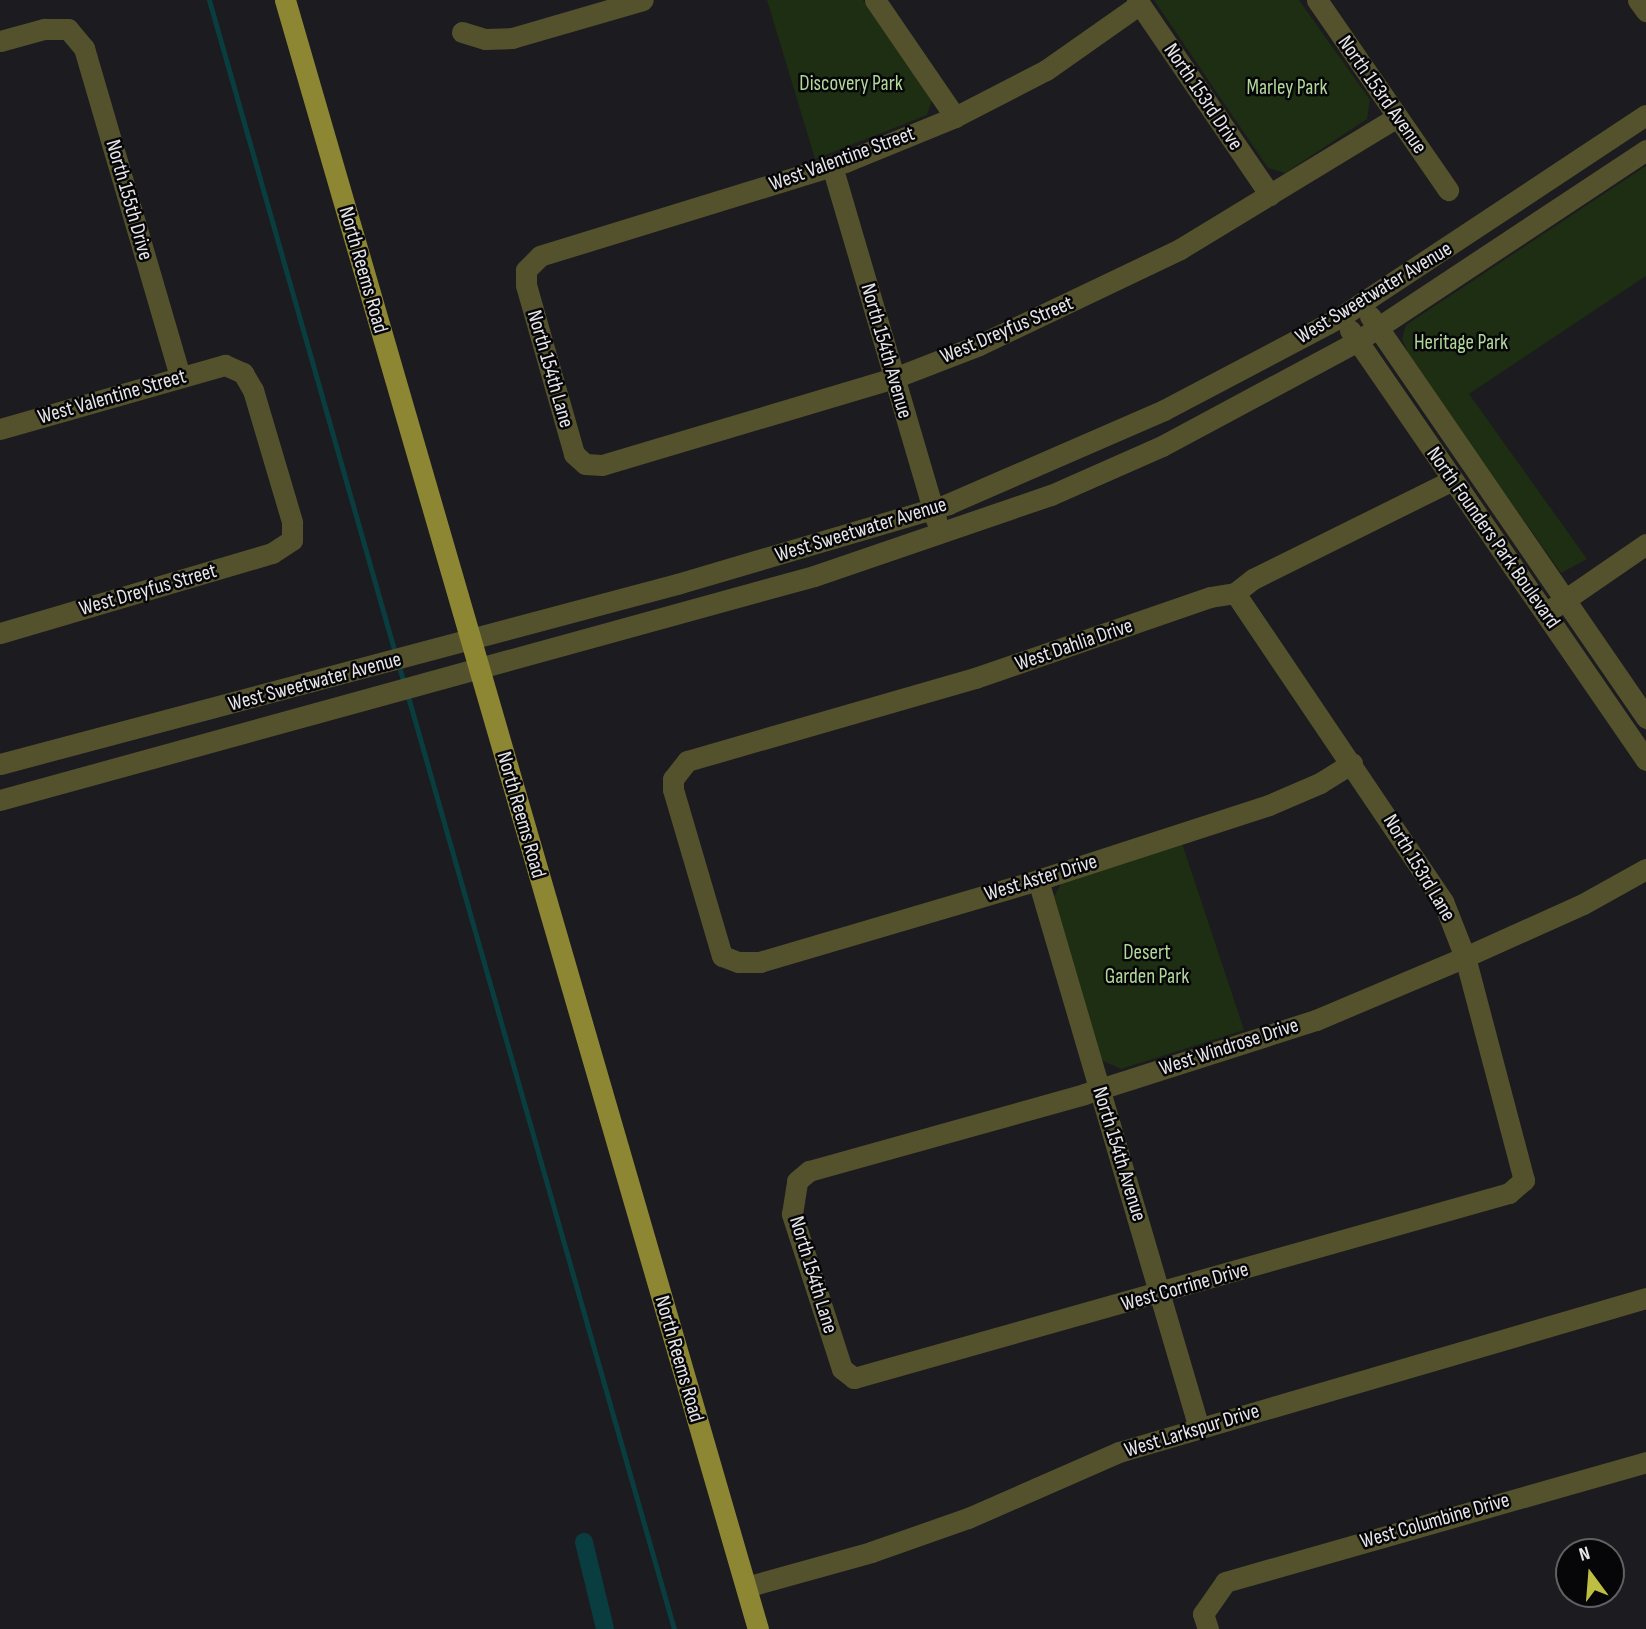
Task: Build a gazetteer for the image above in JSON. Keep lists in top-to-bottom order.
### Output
{
  "streets": {
    "main road": ["North Reems Road"],
    "street": [
      "North 153rd Avenue",
      "North 153rd Drive",
      "West Valentine Street",
      "North 155th Drive",
      "West Sweetwater Avenue",
      "West Dreyfus Street",
      "North 154th Avenue",
      "North 154th Lane",
      "North Founders Park Boulevard",
      "West Dahlia Drive",
      "North 153rd Lane",
      "West Aster Drive",
      "West Windrose Drive",
      "West Corrine Drive",
      "West Larkspur Drive",
      "West Columbine Drive"
    ]
  },
  "crossings": [
    ["North 153rd Avenue", "West Dreyfus Street"],
    ["North 153rd Drive", "West Valentine Street"],
    ["North 153rd Drive", "West Dreyfus Street"],
    ["West Valentine Street", "North 155th Drive"],
    ["West Valentine Street", "West Dreyfus Street"],
    ["West Valentine Street", "North 154th Avenue"],
    ["West Valentine Street", "North 154th Lane"],
    ["North Reems Road", "West Sweetwater Avenue"],
    ["North Reems Road", "West Larkspur Drive"],
    ["West Sweetwater Avenue", "North 154th Avenue"],
    ["West Sweetwater Avenue", "North Founders Park Boulevard"],
    ["West Dreyfus Street", "North 154th Avenue"],
    ["West Dreyfus Street", "North 154th Lane"],
    ["North 154th Avenue", "West Aster Drive"],
    ["North 154th Avenue", "West Windrose Drive"],
    ["North 154th Avenue", "West Corrine Drive"],
    ["North 154th Avenue", "West Larkspur Drive"],
    ["North 154th Lane", "West Windrose Drive"],
    ["North 154th Lane", "West Corrine Drive"],
    ["North Founders Park Boulevard", "West Dahlia Drive"],
    ["West Dahlia Drive", "North 153rd Lane"],
    ["West Dahlia Drive", "West Aster Drive"],
    ["North 153rd Lane", "West Aster Drive"],
    ["North 153rd Lane", "West Windrose Drive"],
    ["North 153rd Lane", "West Corrine Drive"]
  ],
  "parks": [
    "Discovery Park",
    "Marley Park",
    "Heritage Park",
    "Desert Garden Park"
  ],
  "north": "top"
}
